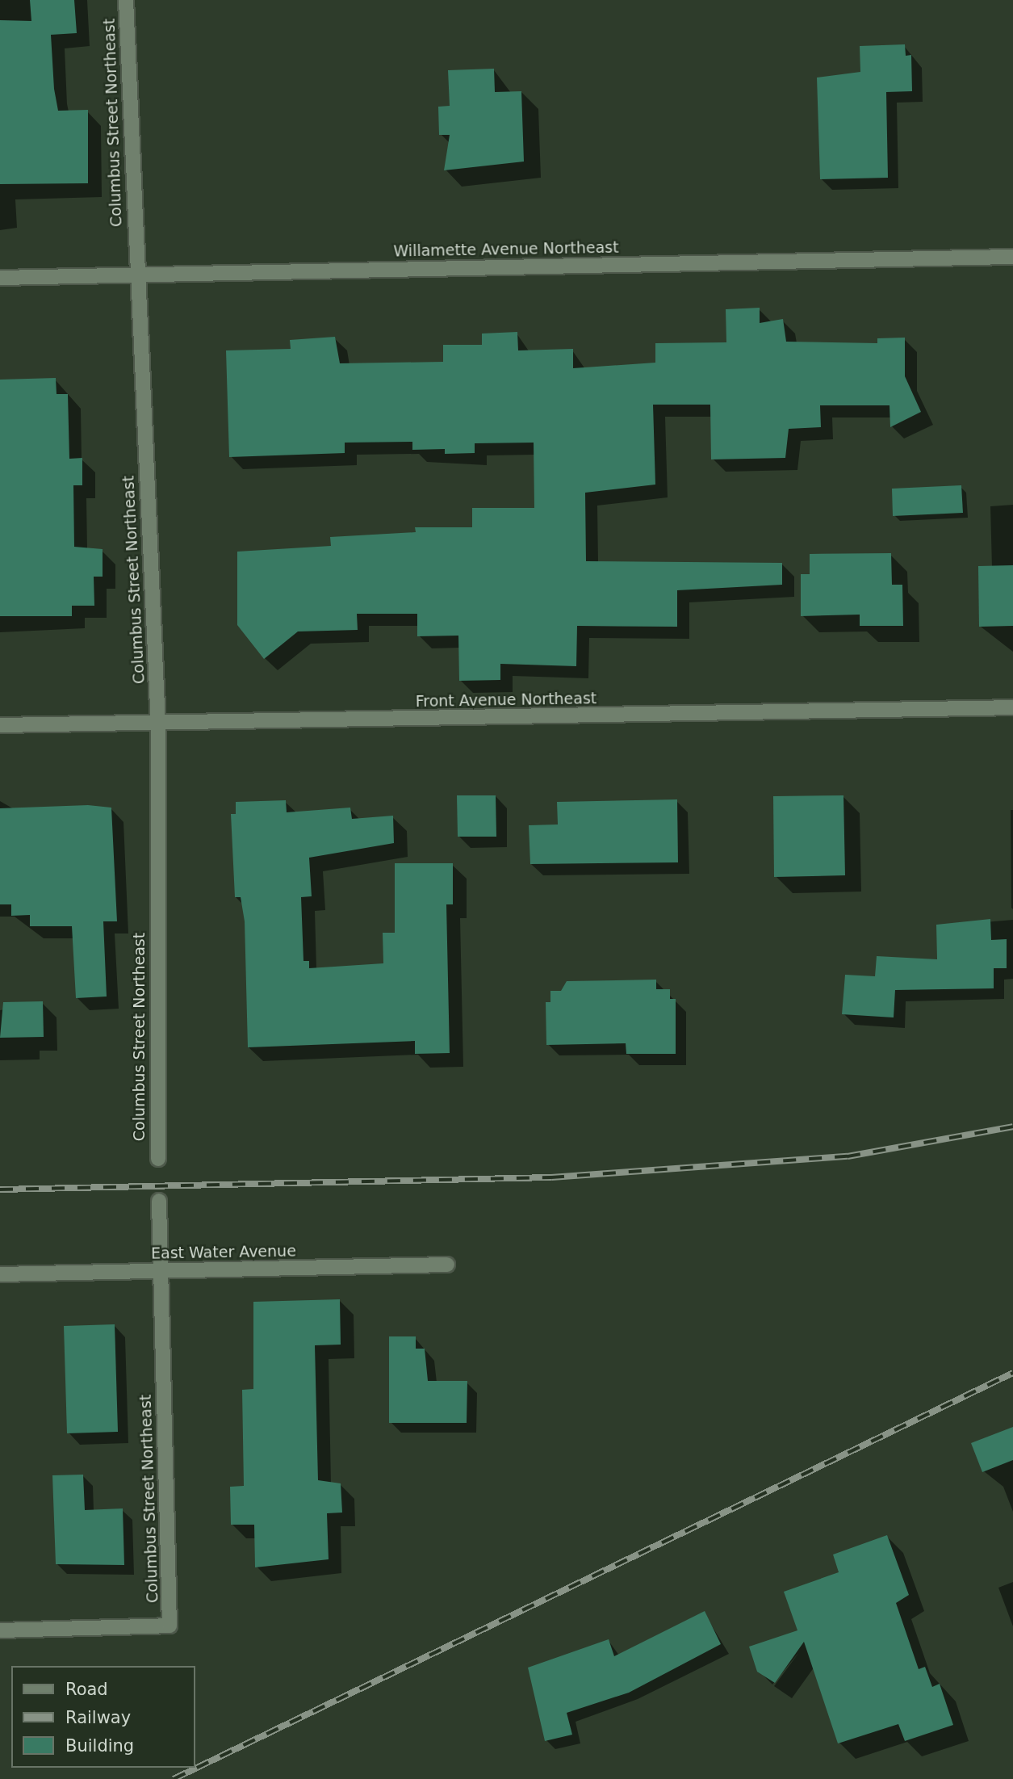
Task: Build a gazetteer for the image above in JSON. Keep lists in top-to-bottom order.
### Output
{
  "streets": {
    "street": [
      "Columbus Street Northeast",
      "Willamette Avenue Northeast",
      "Front Avenue Northeast",
      "East Water Avenue"
    ]
  },
  "crossings": [
    ["Columbus Street Northeast", "Willamette Avenue Northeast"],
    ["Columbus Street Northeast", "Front Avenue Northeast"],
    ["Columbus Street Northeast", "East Water Avenue"]
  ],
  "legend": ["Road", "Railway", "Building"]
}
